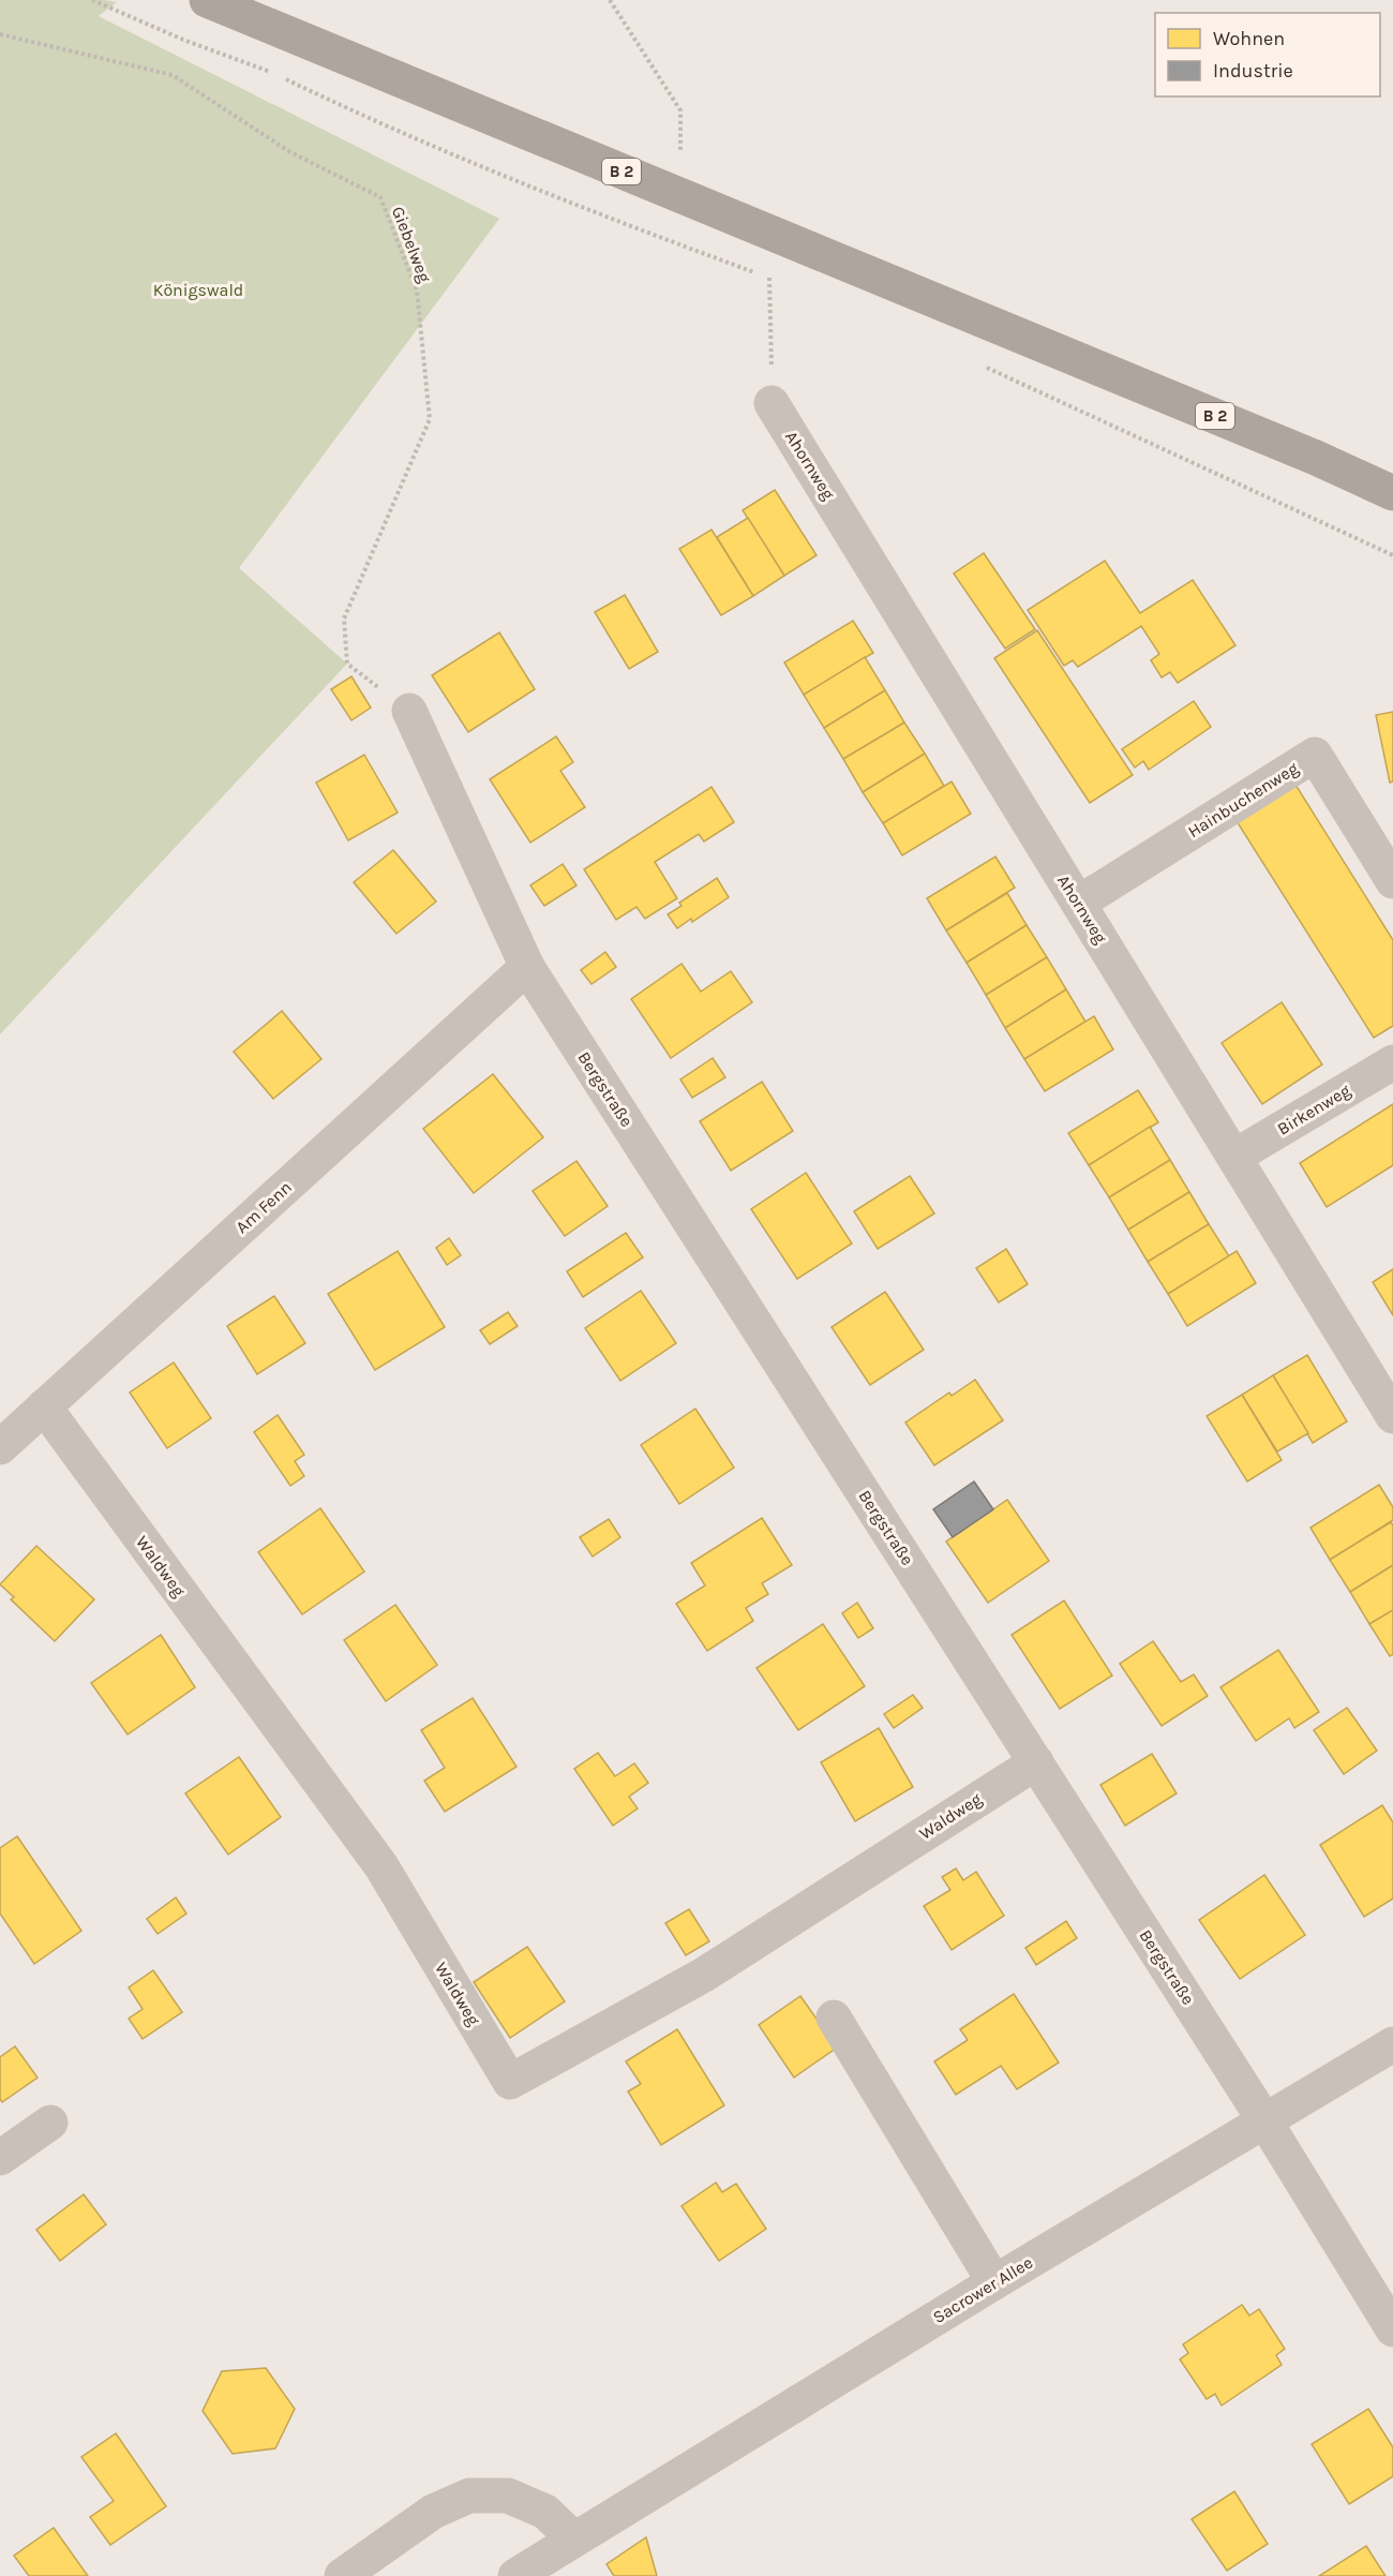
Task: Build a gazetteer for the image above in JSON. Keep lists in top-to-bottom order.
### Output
{
  "streets": {
    "main road": ["B 2"],
    "street": [
      "Ahornweg",
      "Hainbuchenweg",
      "Bergstraße",
      "Birkenweg",
      "Am Fenn",
      "Waldweg",
      "Sacrower Allee"
    ],
    "path": ["Giebelweg"]
  },
  "crossings": [
    ["Ahornweg", "Hainbuchenweg"],
    ["Ahornweg", "Birkenweg"],
    ["Bergstraße", "Am Fenn"],
    ["Bergstraße", "Waldweg"],
    ["Bergstraße", "Sacrower Allee"],
    ["Am Fenn", "Waldweg"]
  ],
  "parks": ["Königswald"],
  "legend": ["Wohnen", "Industrie"]
}
